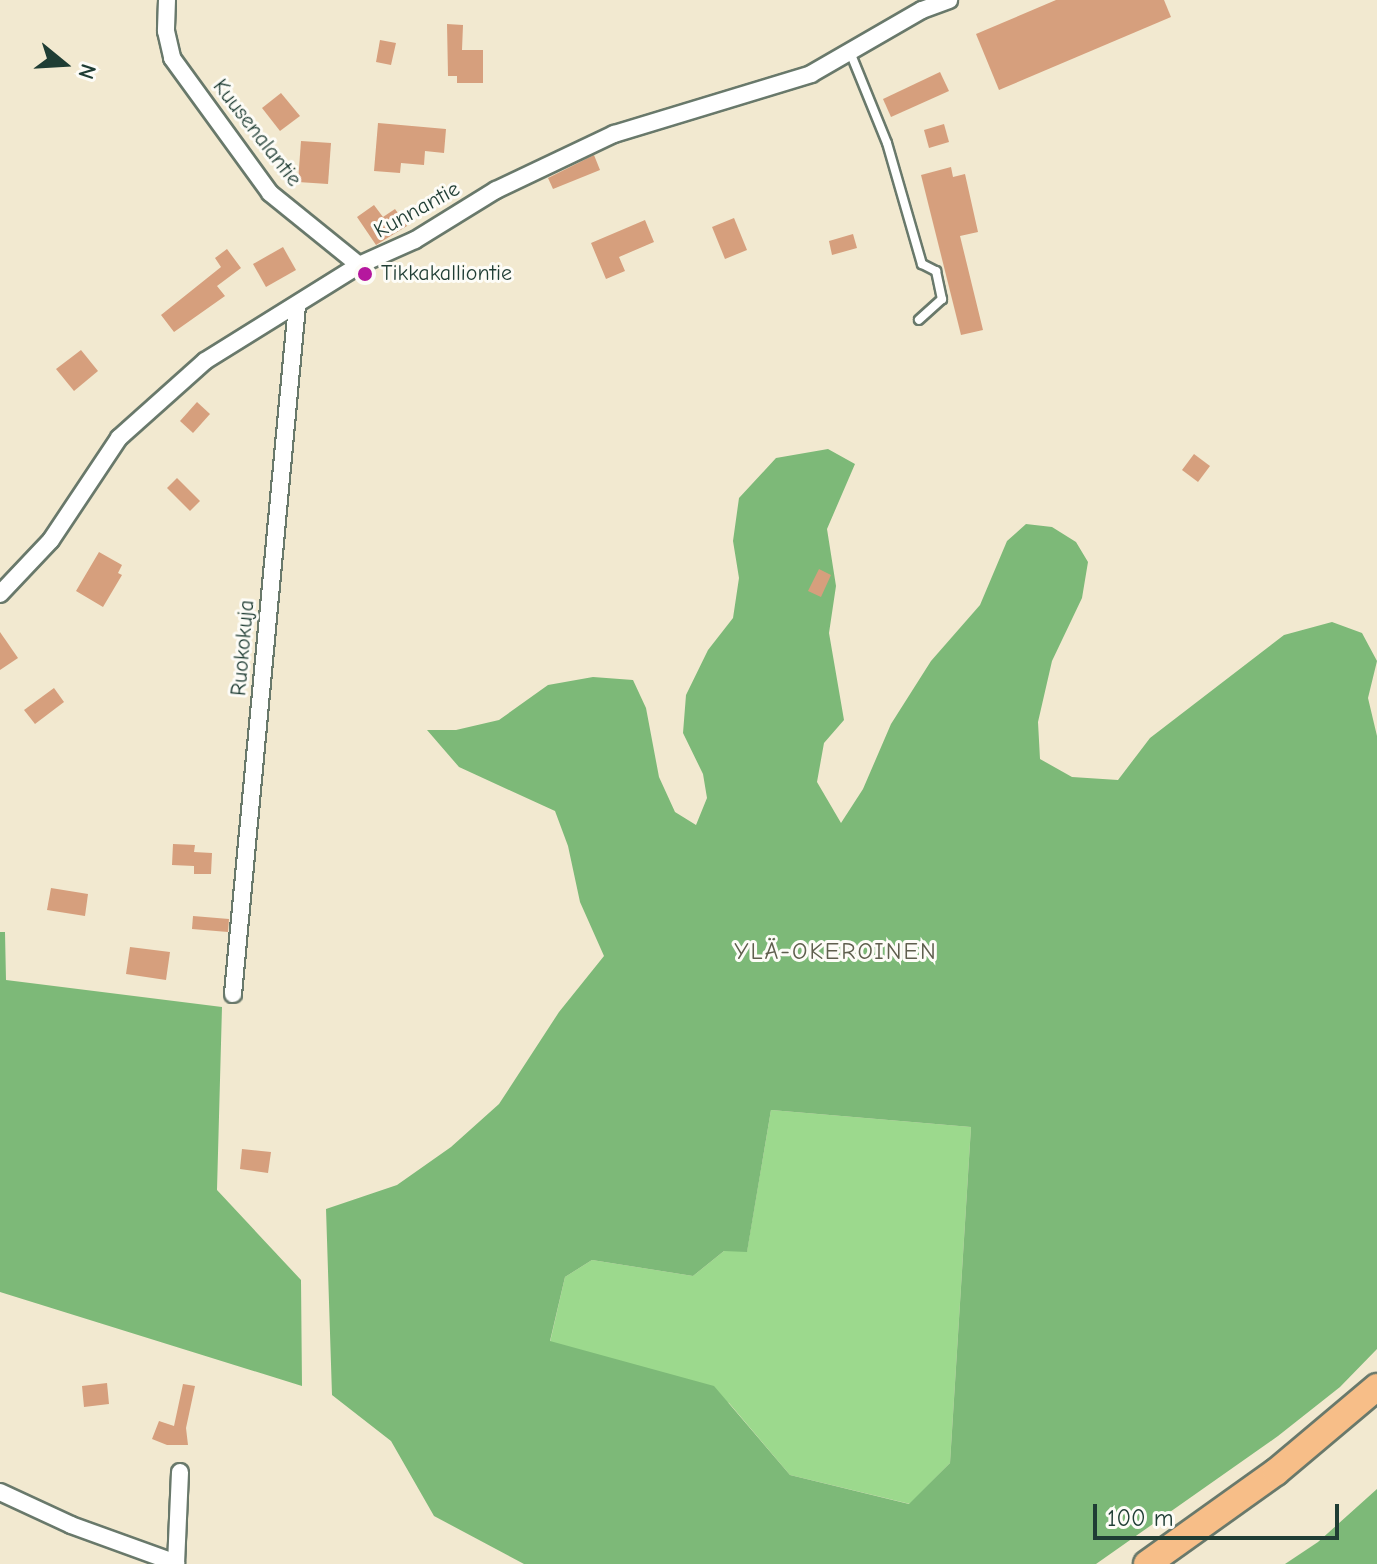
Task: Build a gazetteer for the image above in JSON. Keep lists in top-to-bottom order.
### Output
{
  "streets": {
    "street": ["Kuusenalantie", "Kunnantie", "Ruokokuja"]
  },
  "crossings": [
    ["Kuusenalantie", "Kunnantie"],
    ["Kunnantie", "Ruokokuja"]
  ],
  "districts": ["YLÄ-OKEROINEN"],
  "places": ["Tikkakalliontie"],
  "scale_bar": "100 m",
  "north": "right"
}
